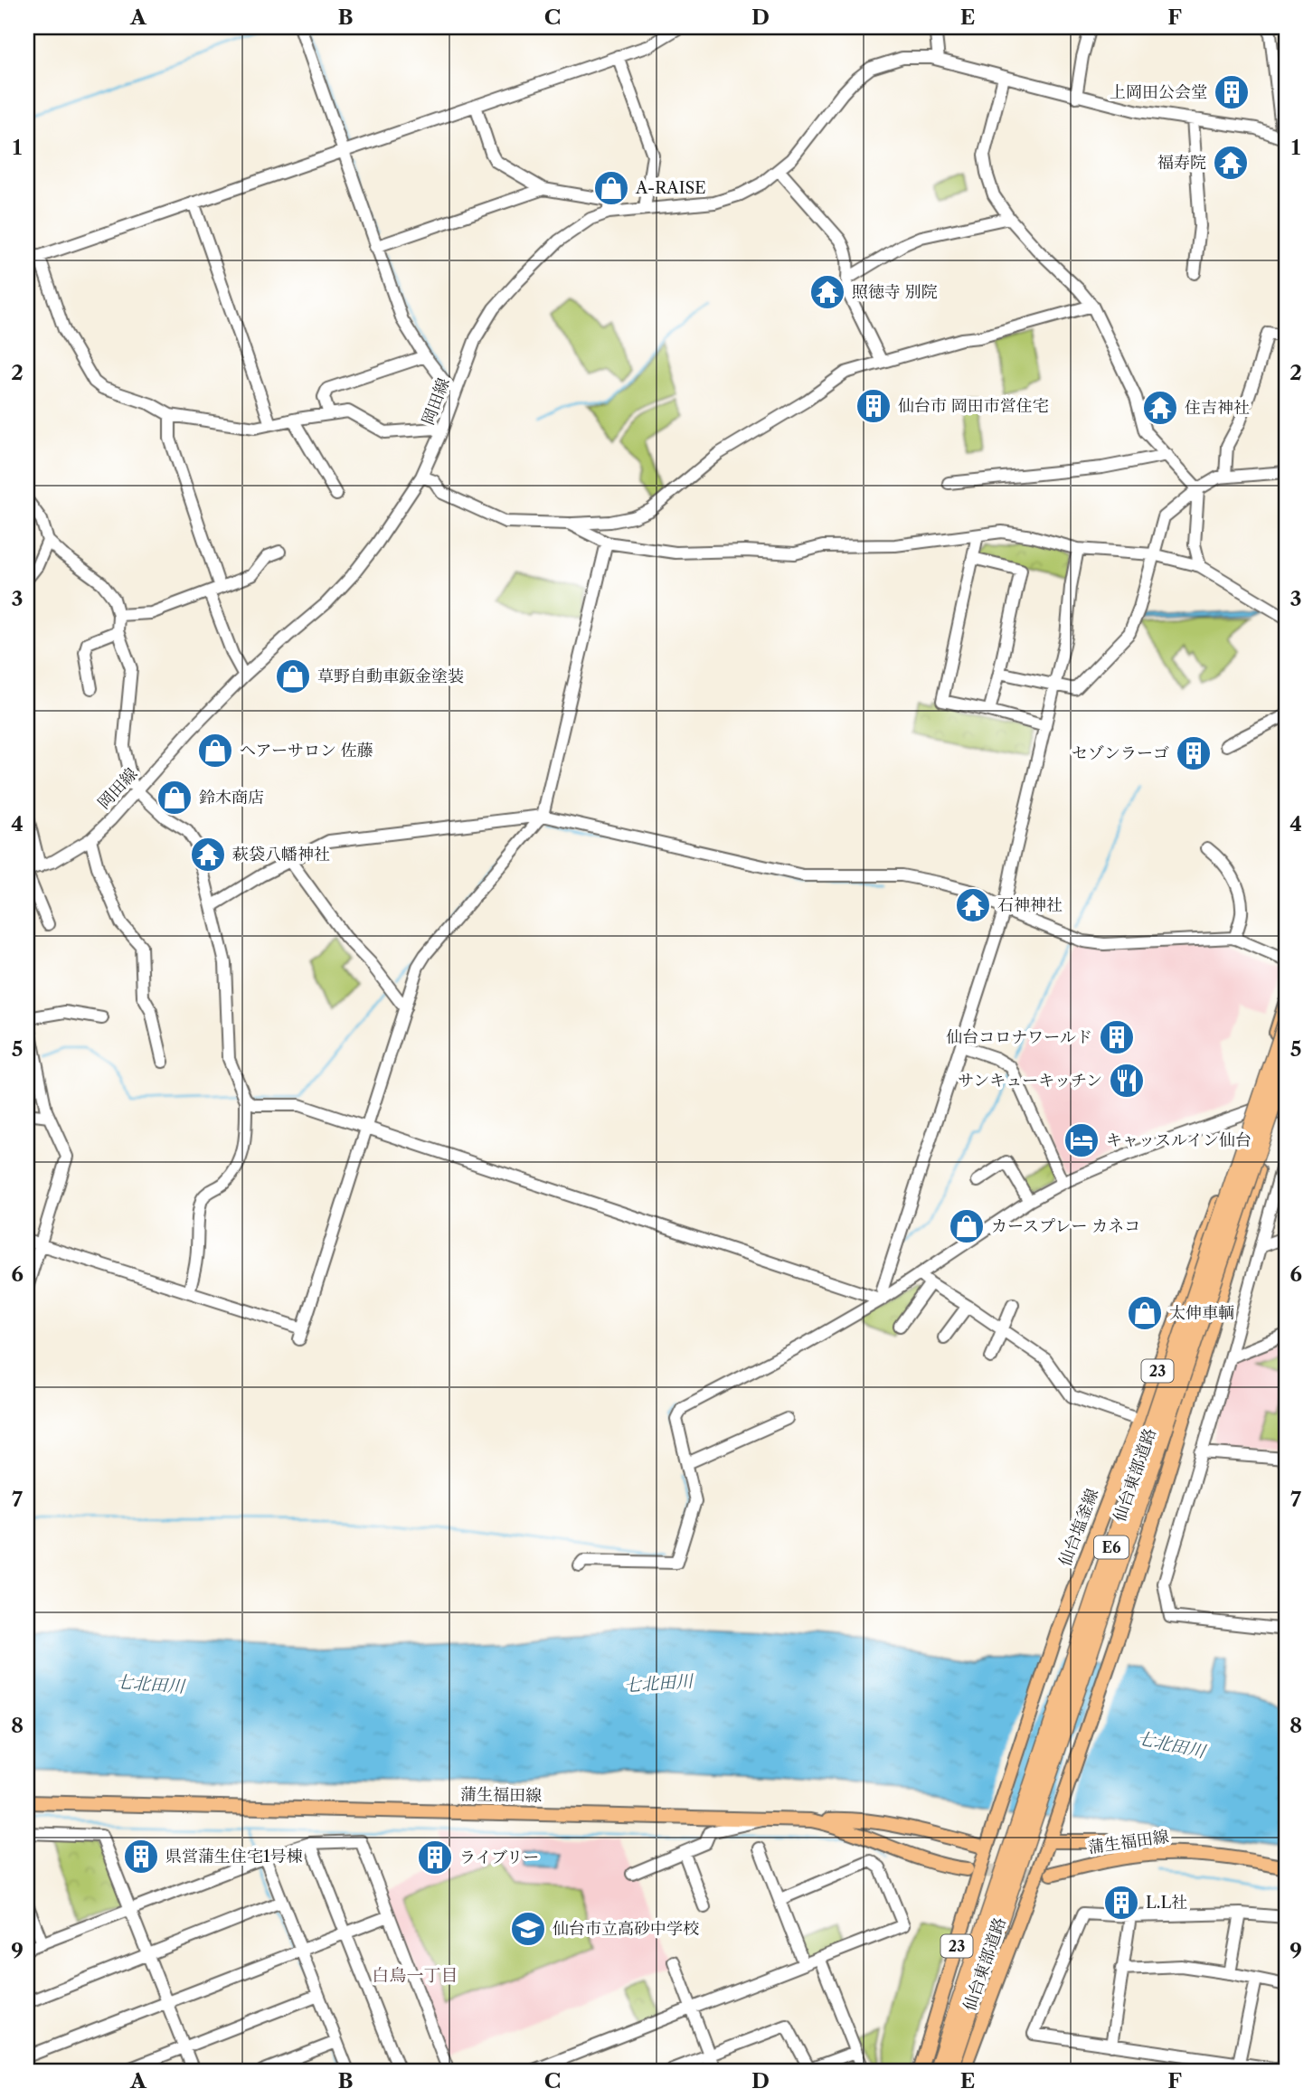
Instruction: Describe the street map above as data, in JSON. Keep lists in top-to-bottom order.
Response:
{
  "streets": {
    "highway": ["仙台東部道路", "E6"],
    "main road": ["23", "仙台塩釜線", "蒲生福田線"],
    "street": ["岡田線"]
  },
  "districts": ["白鳥一丁目"],
  "water": ["七北田川"],
  "places": {
    "building": [
      "上岡田公会堂",
      "仙台市 岡田市営住宅",
      "セゾンラーゴ",
      "仙台コロナワールド",
      "県営蒲生住宅1号棟",
      "ライブリー",
      "L.L社"
    ],
    "temple": [
      "福寿院",
      "照徳寺 別院",
      "住吉神社",
      "萩袋八幡神社",
      "石神神社"
    ],
    "shop": [
      "A-RAISE",
      "草野自動車鈑金塗装",
      "ヘアーサロン 佐藤",
      "鈴木商店",
      "カースプレー カネコ",
      "太伸車輌"
    ],
    "restaurant": ["サンキューキッチン"],
    "hotel": ["キャッスルイン仙台"],
    "school or university": ["仙台市立高砂中学校"]
  },
  "grid": {
    "columns": [
      "A",
      "B",
      "C",
      "D",
      "E",
      "F"
    ],
    "rows": [
      "1",
      "2",
      "3",
      "4",
      "5",
      "6",
      "7",
      "8",
      "9"
    ]
  }
}
